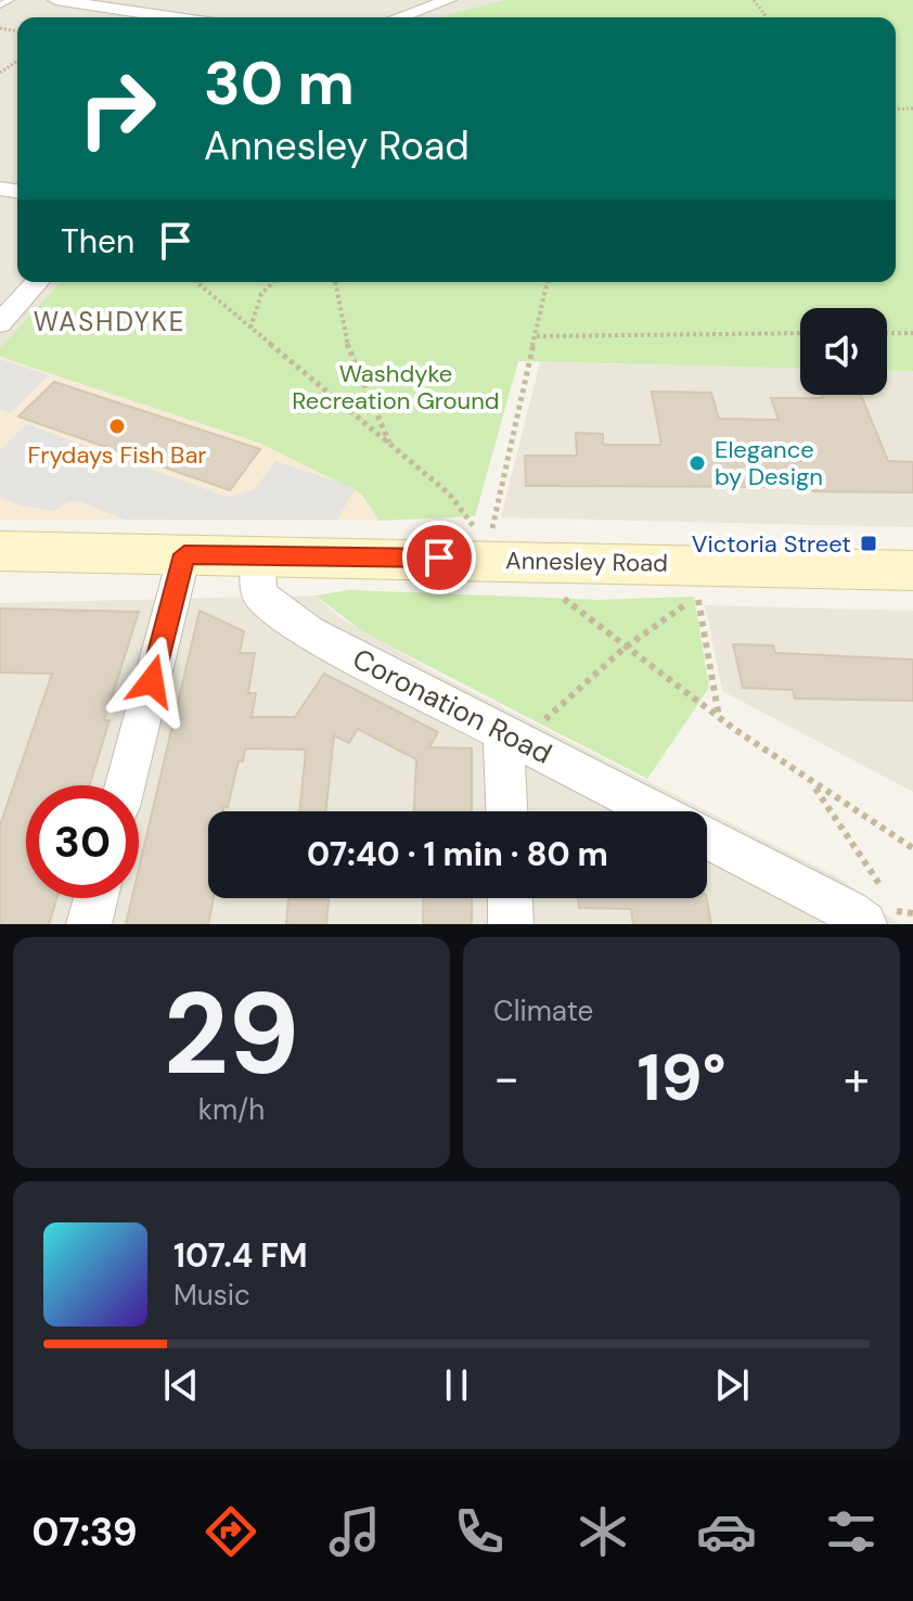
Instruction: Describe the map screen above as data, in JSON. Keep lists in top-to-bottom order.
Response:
{
  "streets": {
    "street": ["Annesley Road", "Coronation Road"]
  },
  "crossings": [
    ["Annesley Road", "Coronation Road"]
  ],
  "districts": ["WASHDYKE"],
  "parks": ["Washdyke Recreation Ground"],
  "places": {
    "other": ["Frydays Fish Bar", "Elegance by Design"],
    "transit": ["Victoria Street"]
  },
  "page": {
    "turn": ["30 m", "Annesley Road"],
    "then": "Then",
    "limit": "30",
    "trip": "07:40 · 1 min · 80 m",
    "tile": [
      ["29", "km/h"],
      "Climate"
    ],
    "heat": ["−", "19°", "+"],
    "song": ["107.4 FM", "Music"],
    "tabs": "07:39"
  }
}
